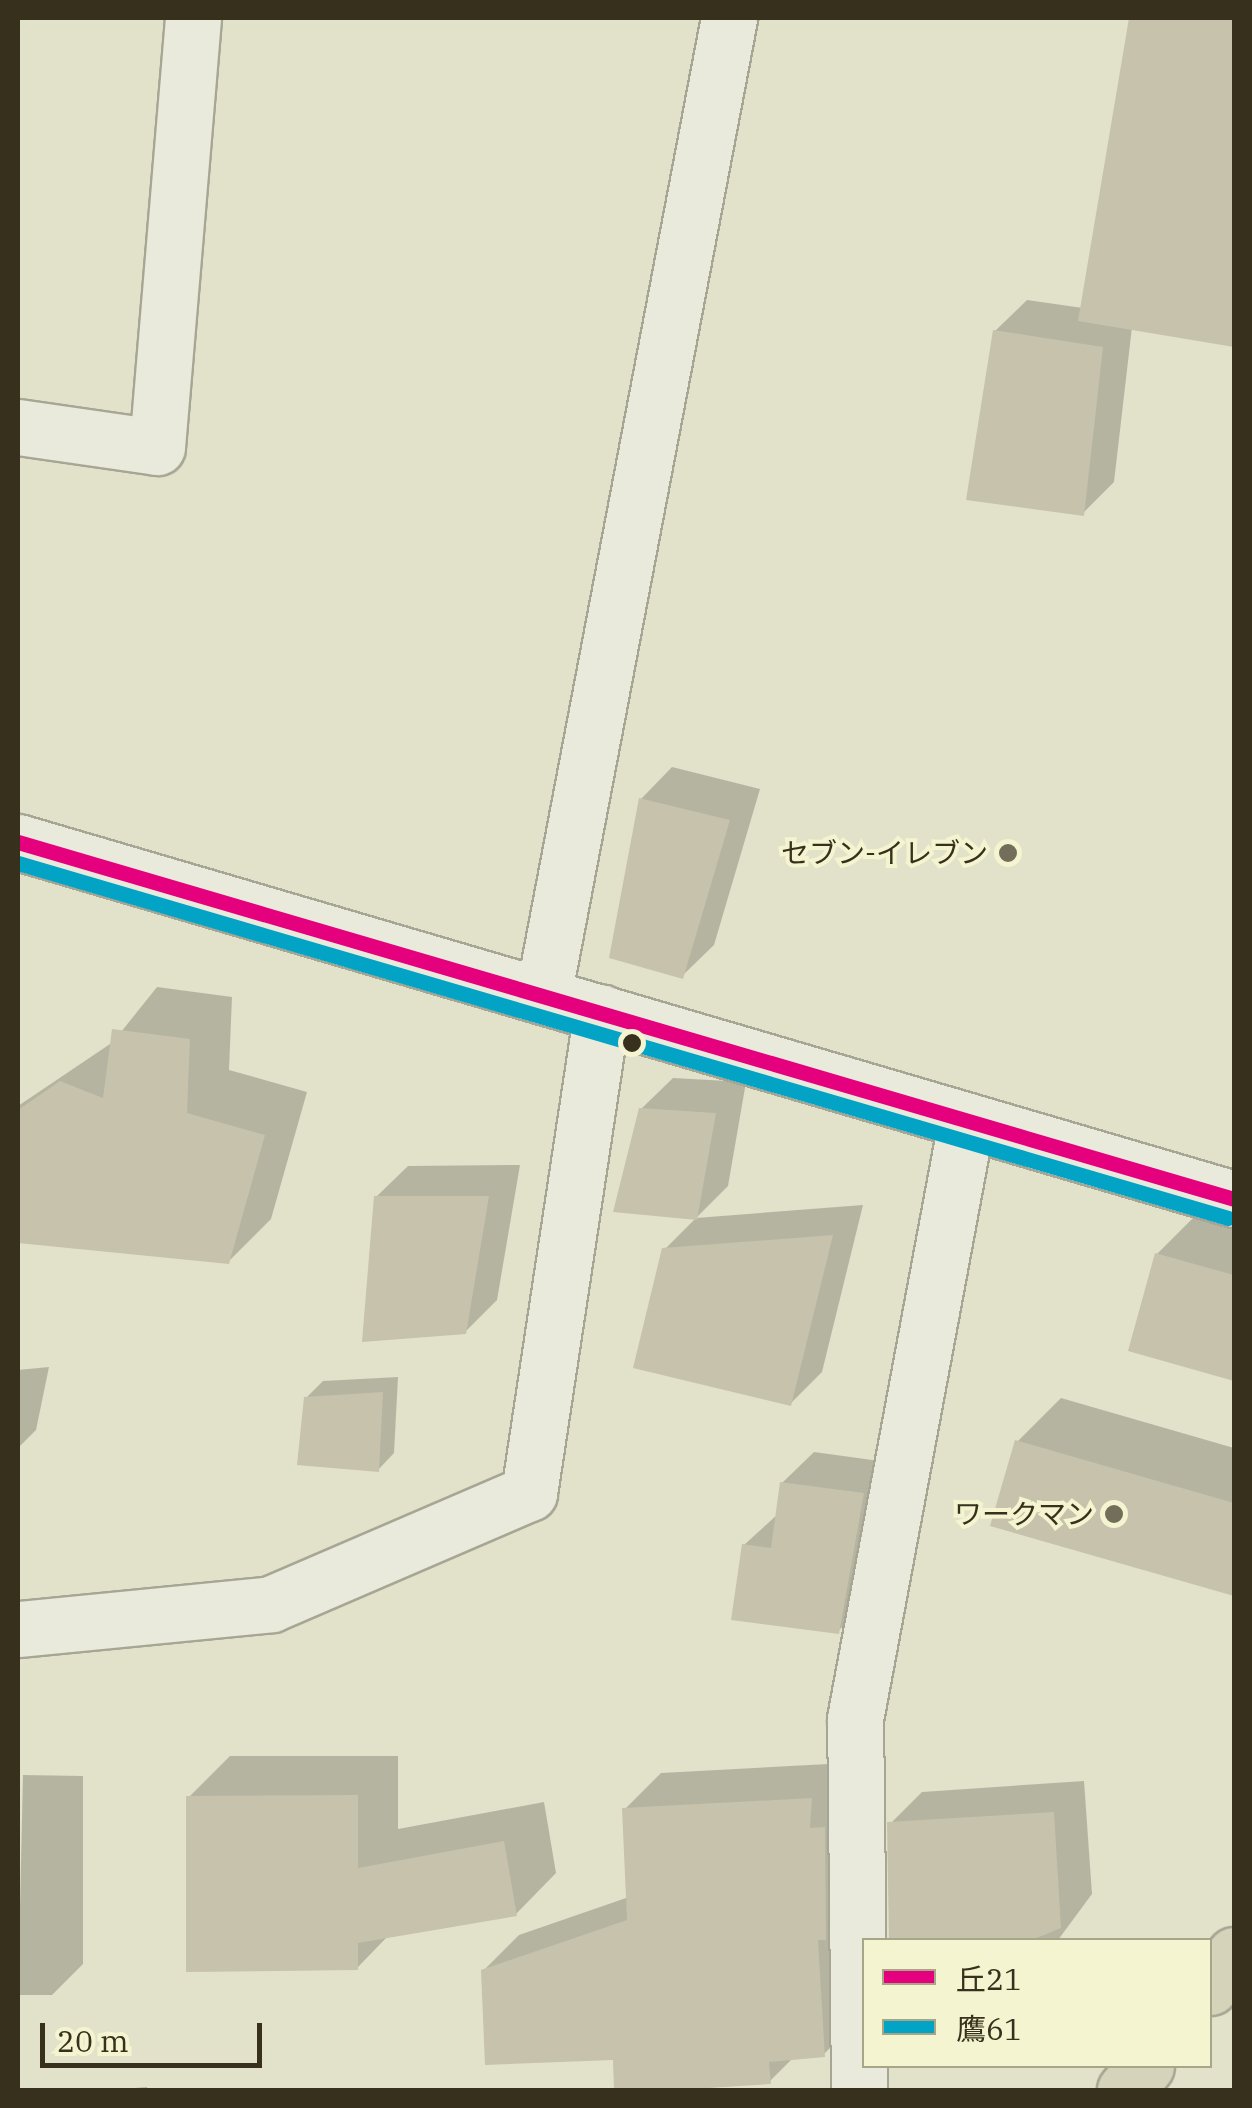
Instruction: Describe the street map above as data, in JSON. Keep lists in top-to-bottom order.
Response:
{
  "places": ["セブン-イレブン", "ワークマン"],
  "lines": ["transit line 丘21", "transit line 鷹61"],
  "legend": ["丘21", "鷹61"],
  "scale_bar": "20 m"
}
